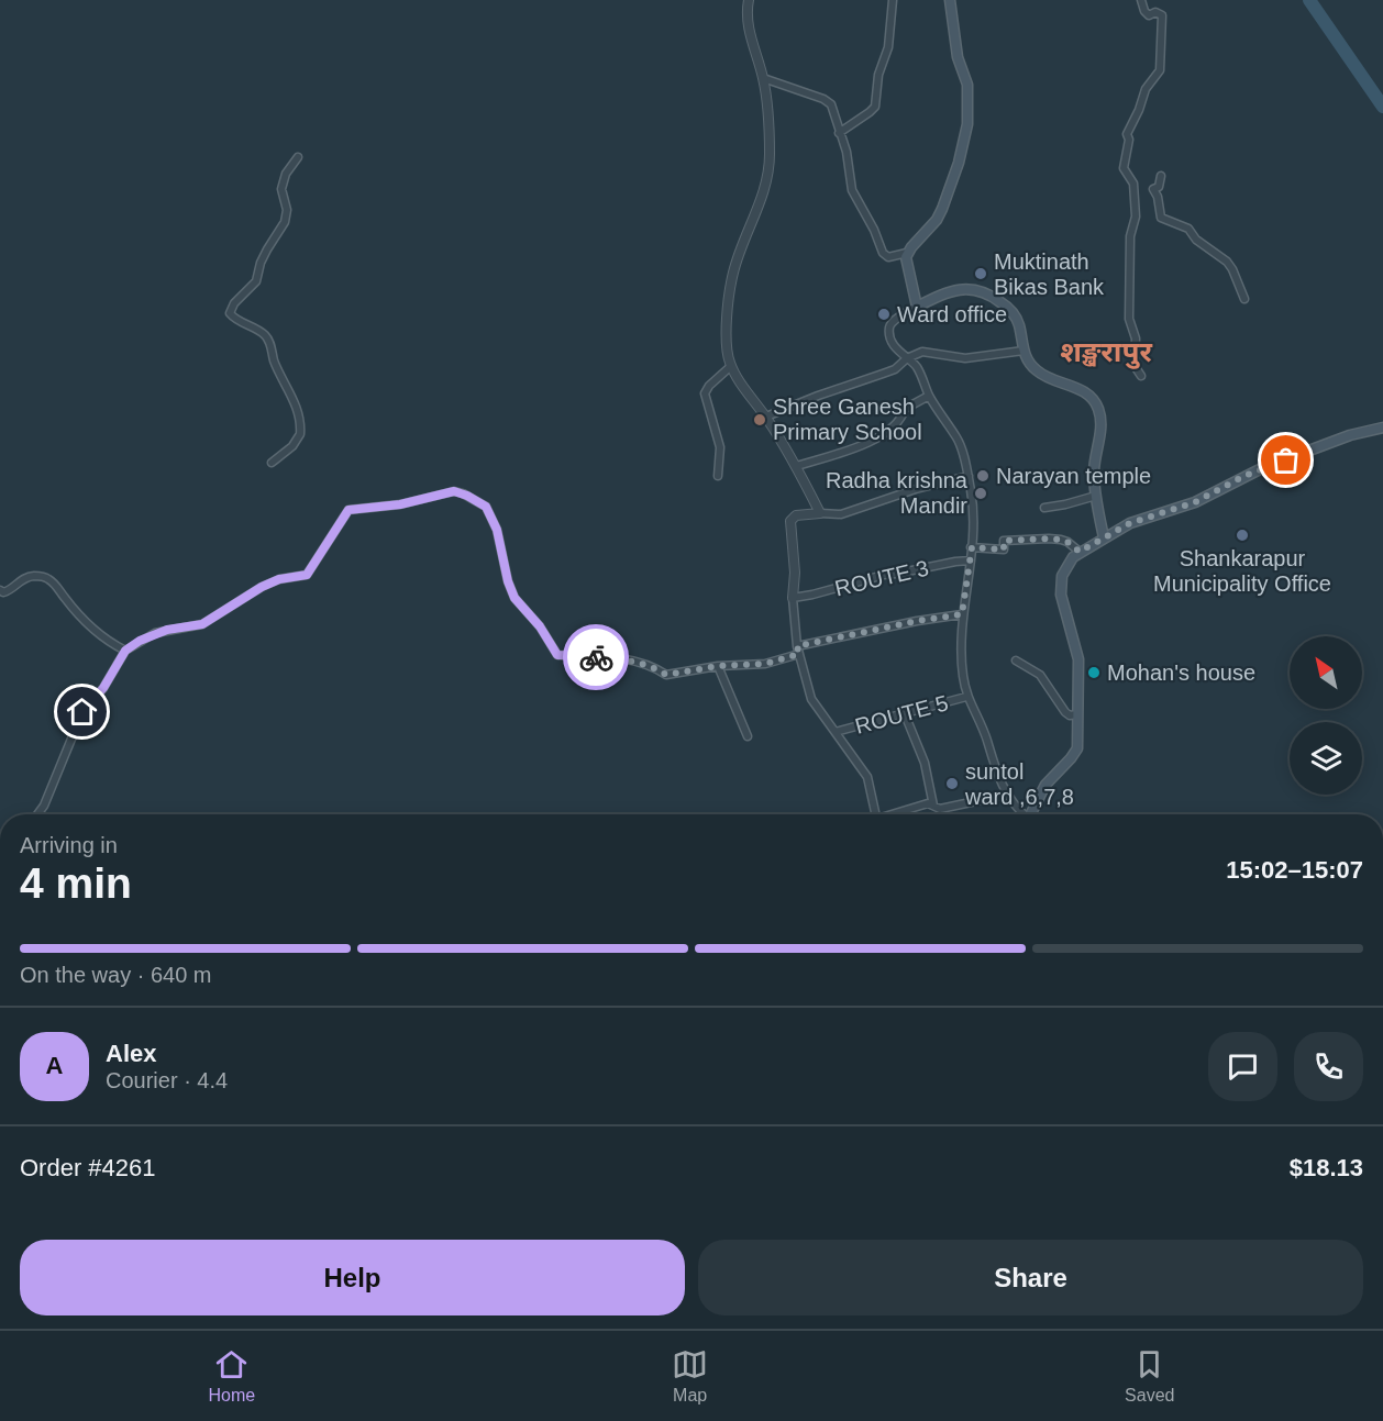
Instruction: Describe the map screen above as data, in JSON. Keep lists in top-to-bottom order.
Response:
{
  "streets": {
    "street": ["ROUTE 3", "ROUTE 5"]
  },
  "districts": ["शङ्खरापुर"],
  "places": [
    "Muktinath Bikas Bank",
    "Ward office",
    "Shree Ganesh Primary School",
    "Narayan temple",
    "Radha krishna Mandir",
    "Shankarapur Municipality Office",
    "Mohan's house",
    "suntol ward ,6,7,8"
  ],
  "north": "top left",
  "page": {
    "heading": ["4 min", "Arriving in", "15:02–15:07"],
    "panel": [
      "Alex",
      "Courier · 4.4",
      "Order #4261",
      "$18.13"
    ],
    "bar": "On the way · 640 m",
    "round": "A",
    "buttons": ["Help", "Share"],
    "tabs": ["Home", "Map", "Saved"]
  }
}
